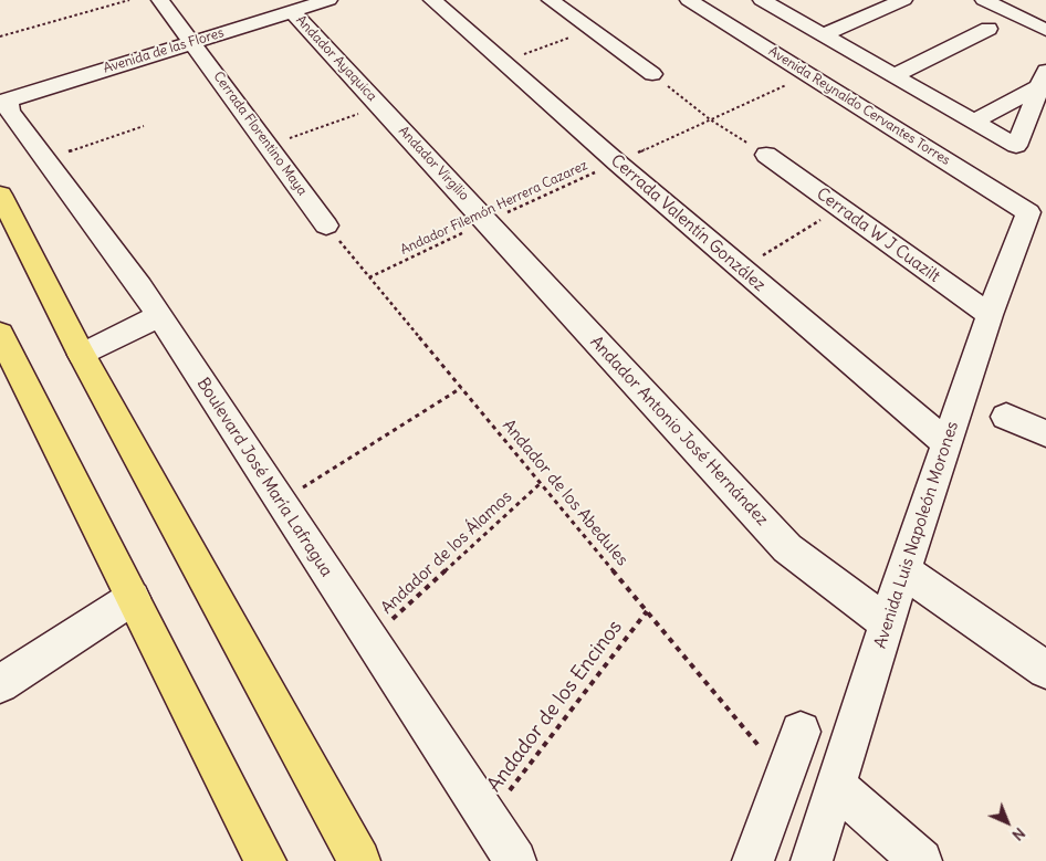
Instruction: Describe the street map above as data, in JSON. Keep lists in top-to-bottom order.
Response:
{
  "streets": {
    "street": [
      "Avenida de las Flores",
      "Andador Ayaquica",
      "Avenida Reynaldo Cervantes Torres",
      "Cerrada Florentino Maya",
      "Andador Virgilio",
      "Cerrada Valentín González",
      "Cerrada W J Cuazilt",
      "Andador Antonio José Hernández",
      "Boulevard José María Lafragua",
      "Avenida Luis Napoleón Morones"
    ],
    "path": [
      "Andador Filemón Herrera Cazarez",
      "Andador de los Abedules",
      "Andador de los Álamos",
      "Andador de los Encinos"
    ]
  },
  "crossings": [
    ["Avenida de las Flores", "Andador Ayaquica"],
    ["Avenida de las Flores", "Cerrada Florentino Maya"],
    ["Avenida de las Flores", "Boulevard José María Lafragua"],
    ["Andador Ayaquica", "Andador Virgilio"],
    ["Avenida Reynaldo Cervantes Torres", "Andador Filemón Herrera Cazarez"],
    ["Avenida Reynaldo Cervantes Torres", "Avenida Luis Napoleón Morones"],
    ["Cerrada Florentino Maya", "Andador de los Abedules"],
    ["Andador Virgilio", "Andador Filemón Herrera Cazarez"],
    ["Andador Virgilio", "Andador Antonio José Hernández"],
    ["Andador Filemón Herrera Cazarez", "Cerrada Valentín González"],
    ["Andador Filemón Herrera Cazarez", "Andador Antonio José Hernández"],
    ["Andador Filemón Herrera Cazarez", "Andador de los Abedules"],
    ["Cerrada Valentín González", "Avenida Luis Napoleón Morones"],
    ["Cerrada W J Cuazilt", "Avenida Luis Napoleón Morones"],
    ["Andador Antonio José Hernández", "Avenida Luis Napoleón Morones"],
    ["Boulevard José María Lafragua", "Andador de los Álamos"],
    ["Boulevard José María Lafragua", "Andador de los Encinos"],
    ["Andador de los Abedules", "Andador de los Álamos"],
    ["Andador de los Abedules", "Andador de los Encinos"]
  ],
  "north": "bottom right"
}
